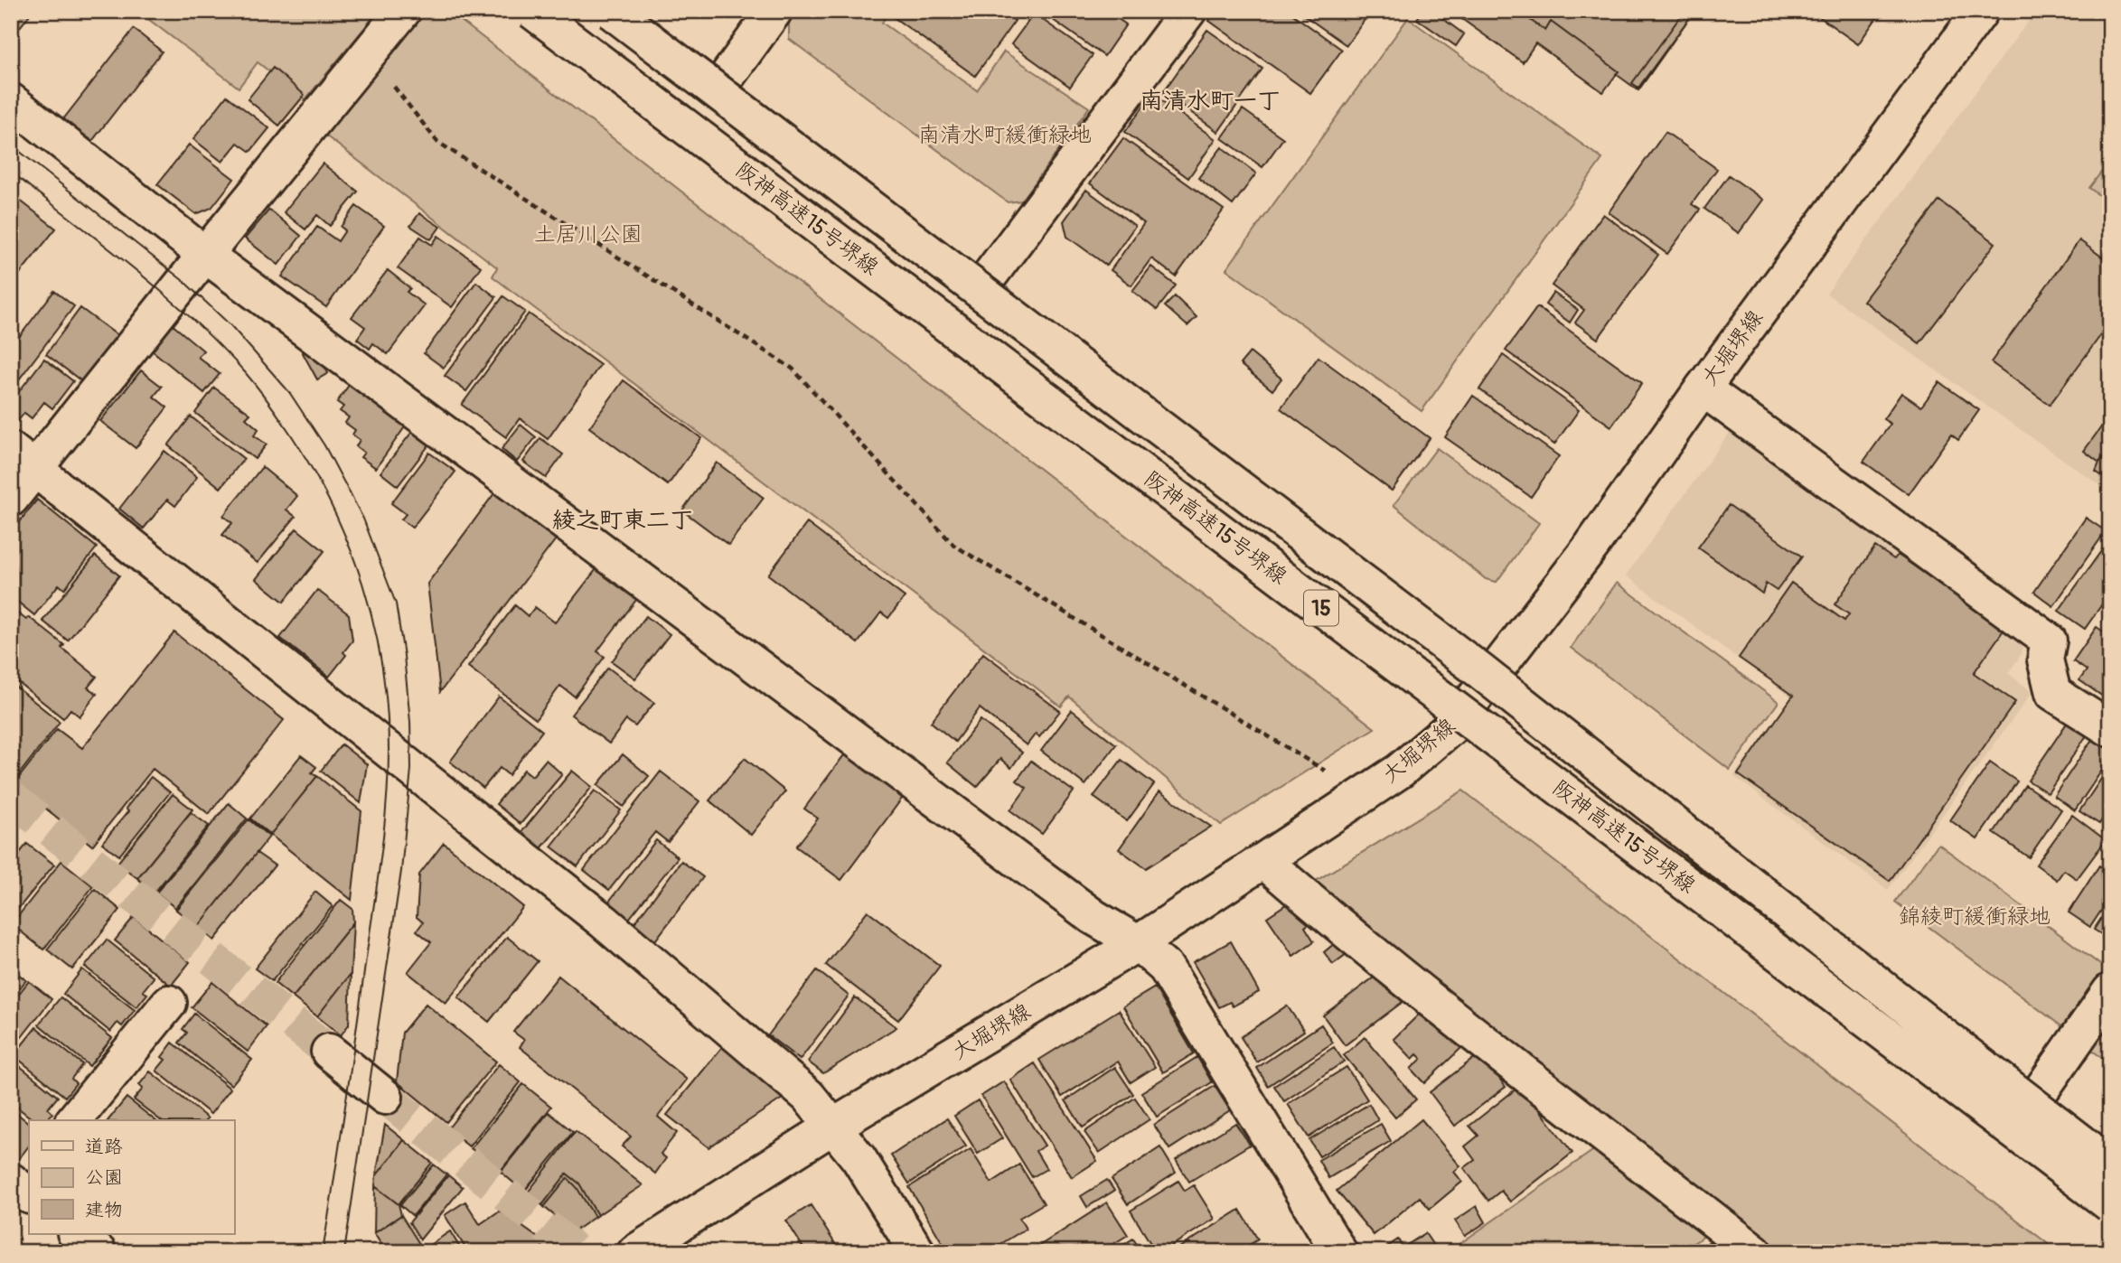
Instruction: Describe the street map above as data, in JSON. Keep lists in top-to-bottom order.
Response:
{
  "streets": {
    "main road": ["阪神高速15号堺線", "大堀堺線", "15"]
  },
  "districts": ["南清水町一丁", "綾之町東二丁"],
  "parks": ["南清水町緩衝緑地", "土居川公園", "錦綾町緩衝緑地"],
  "legend": ["道路", "公園", "建物"]
}
